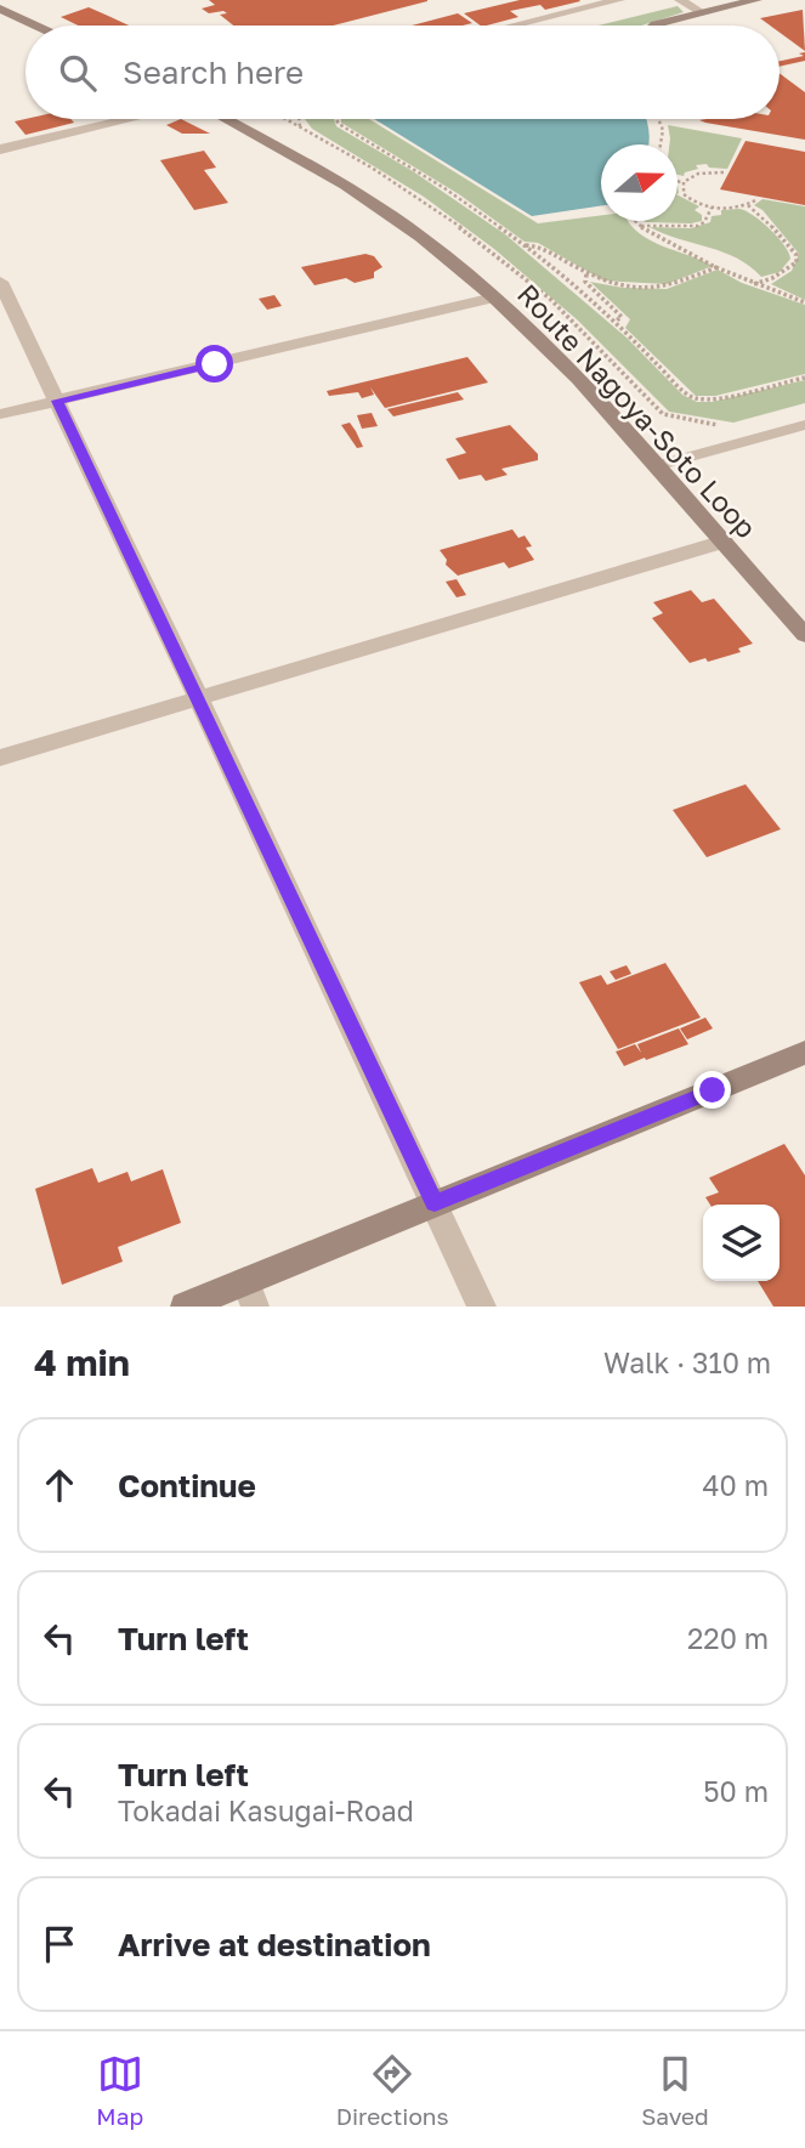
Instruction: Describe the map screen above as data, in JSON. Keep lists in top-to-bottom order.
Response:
{
  "streets": {
    "main road": ["Route Nagoya-Soto Loop"]
  },
  "north": "right",
  "page": {
    "search": "Search here",
    "heading": ["4 min", "Walk · 310 m"],
    "list": [
      ["Continue", "40 m"],
      ["Turn left", "220 m"],
      ["Turn left", "Tokadai Kasugai-Road", "50 m"],
      "Arrive at destination"
    ],
    "nav": ["Map", "Directions", "Saved"]
  }
}
